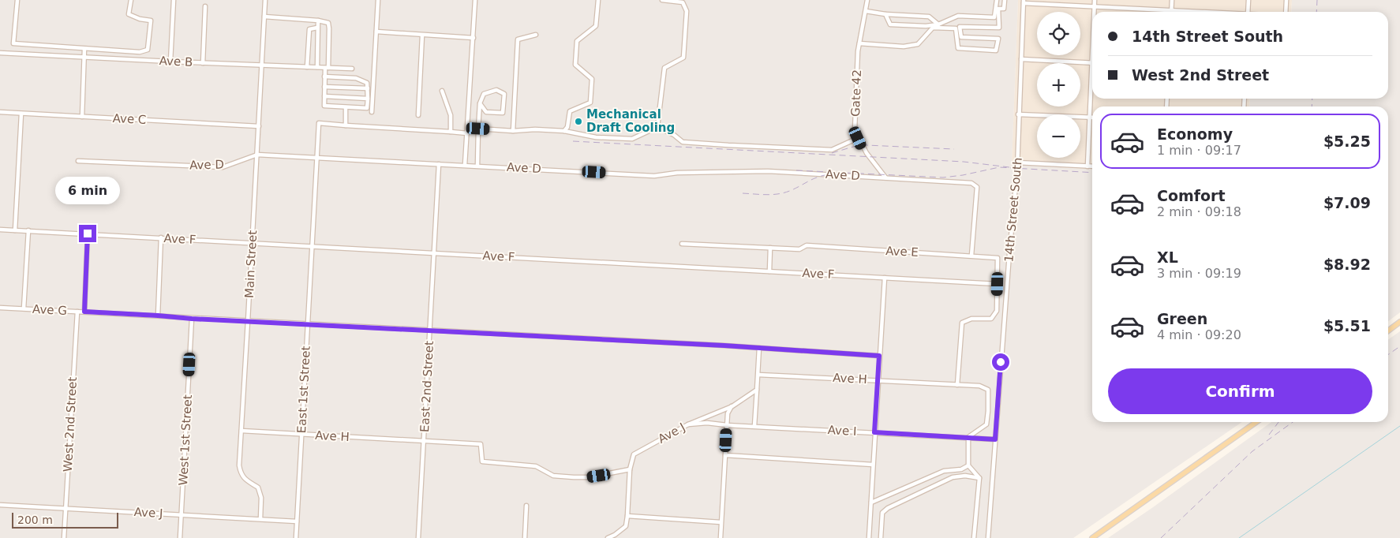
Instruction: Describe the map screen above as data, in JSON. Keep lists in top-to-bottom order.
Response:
{
  "streets": {
    "street": [
      "Ave B",
      "Gate 42",
      "Ave C",
      "Ave D",
      "14th Street South",
      "Ave F",
      "Ave E",
      "Main Street",
      "Ave G",
      "Ave H",
      "East 2nd Street",
      "East 1st Street",
      "West 2nd Street",
      "Ave I",
      "Ave J",
      "West 1st Street"
    ]
  },
  "crossings": [
    ["Ave B", "Main Street"],
    ["Gate 42", "Ave D"],
    ["Ave C", "Main Street"],
    ["Ave D", "Ave E"],
    ["Ave D", "Main Street"],
    ["Ave D", "East 2nd Street"],
    ["Ave D", "East 1st Street"],
    ["14th Street South", "Ave I"],
    ["Ave F", "Ave E"],
    ["Ave F", "Main Street"],
    ["Ave F", "East 2nd Street"],
    ["Ave F", "East 1st Street"],
    ["Main Street", "Ave G"],
    ["Main Street", "Ave H"],
    ["Main Street", "Ave J"],
    ["Ave G", "East 2nd Street"],
    ["Ave G", "East 1st Street"],
    ["Ave G", "West 2nd Street"],
    ["Ave G", "West 1st Street"],
    ["Ave H", "East 2nd Street"],
    ["Ave H", "East 1st Street"],
    ["Ave H", "Ave I"],
    ["Ave H", "Ave J"],
    ["East 1st Street", "Ave J"],
    ["West 2nd Street", "Ave J"],
    ["Ave I", "Ave J"],
    ["Ave J", "West 1st Street"]
  ],
  "places": ["Mechanical Draft Cooling"],
  "scale_bar": "200 m",
  "page": {
    "map_buttons": ["+", "−"],
    "banner": ["14th Street South", "West 2nd Street"],
    "list": [
      {
        "name": "Economy",
        "note": "1 min · 09:17",
        "value": "$5.25"
      },
      {
        "name": "Comfort",
        "note": "2 min · 09:18",
        "value": "$7.09"
      },
      {
        "name": "XL",
        "note": "3 min · 09:19",
        "value": "$8.92"
      },
      {
        "name": "Green",
        "note": "4 min · 09:20",
        "value": "$5.51"
      }
    ],
    "bubble": "6 min",
    "buttons": "Confirm",
    "scale": "200 m"
  }
}
